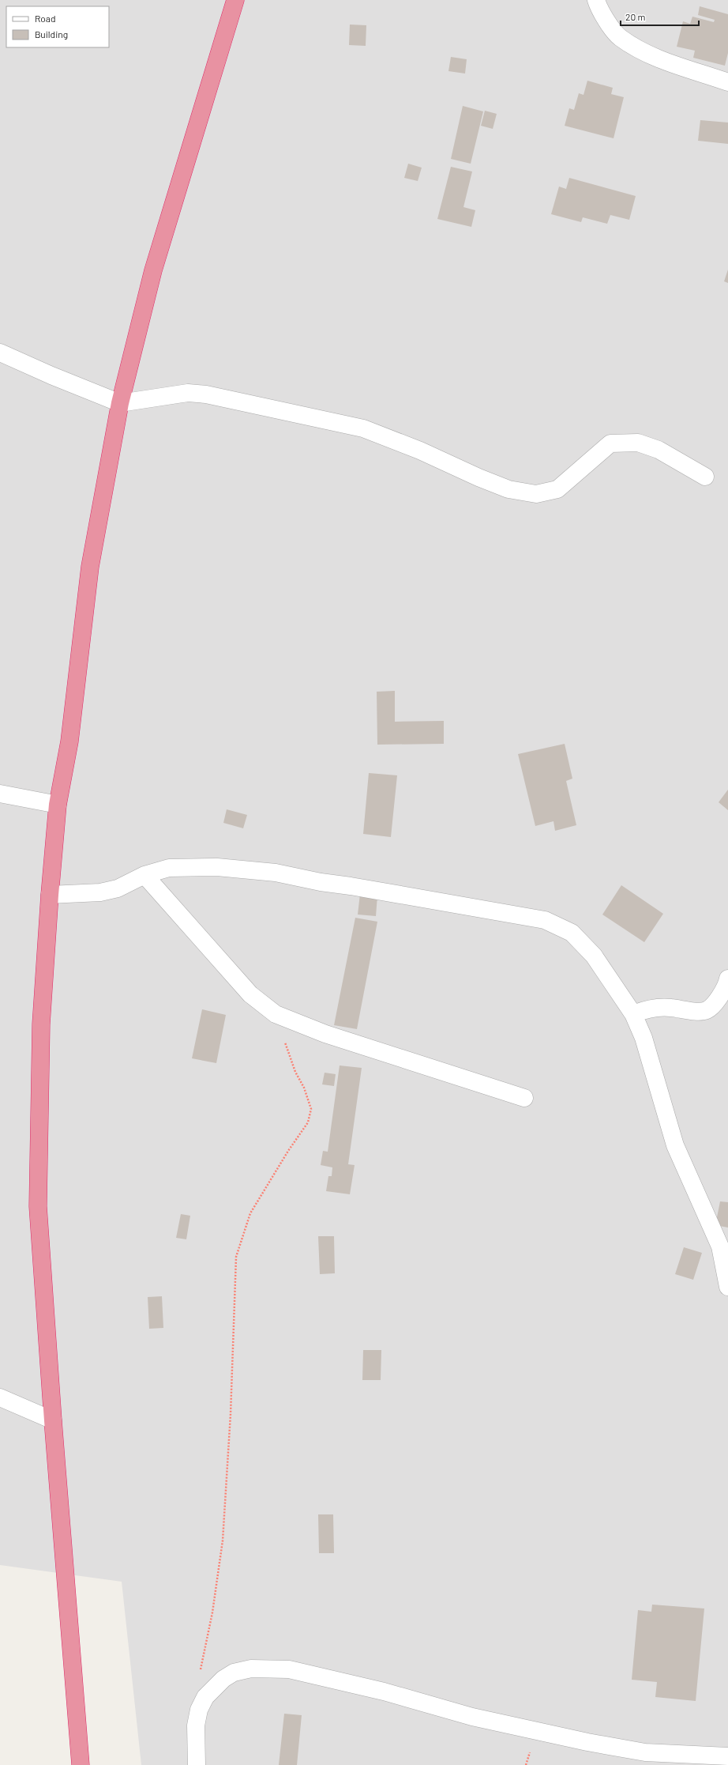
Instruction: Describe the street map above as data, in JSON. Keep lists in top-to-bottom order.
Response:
{
  "legend": ["Road", "Building"],
  "scale_bar": "20 m"
}
